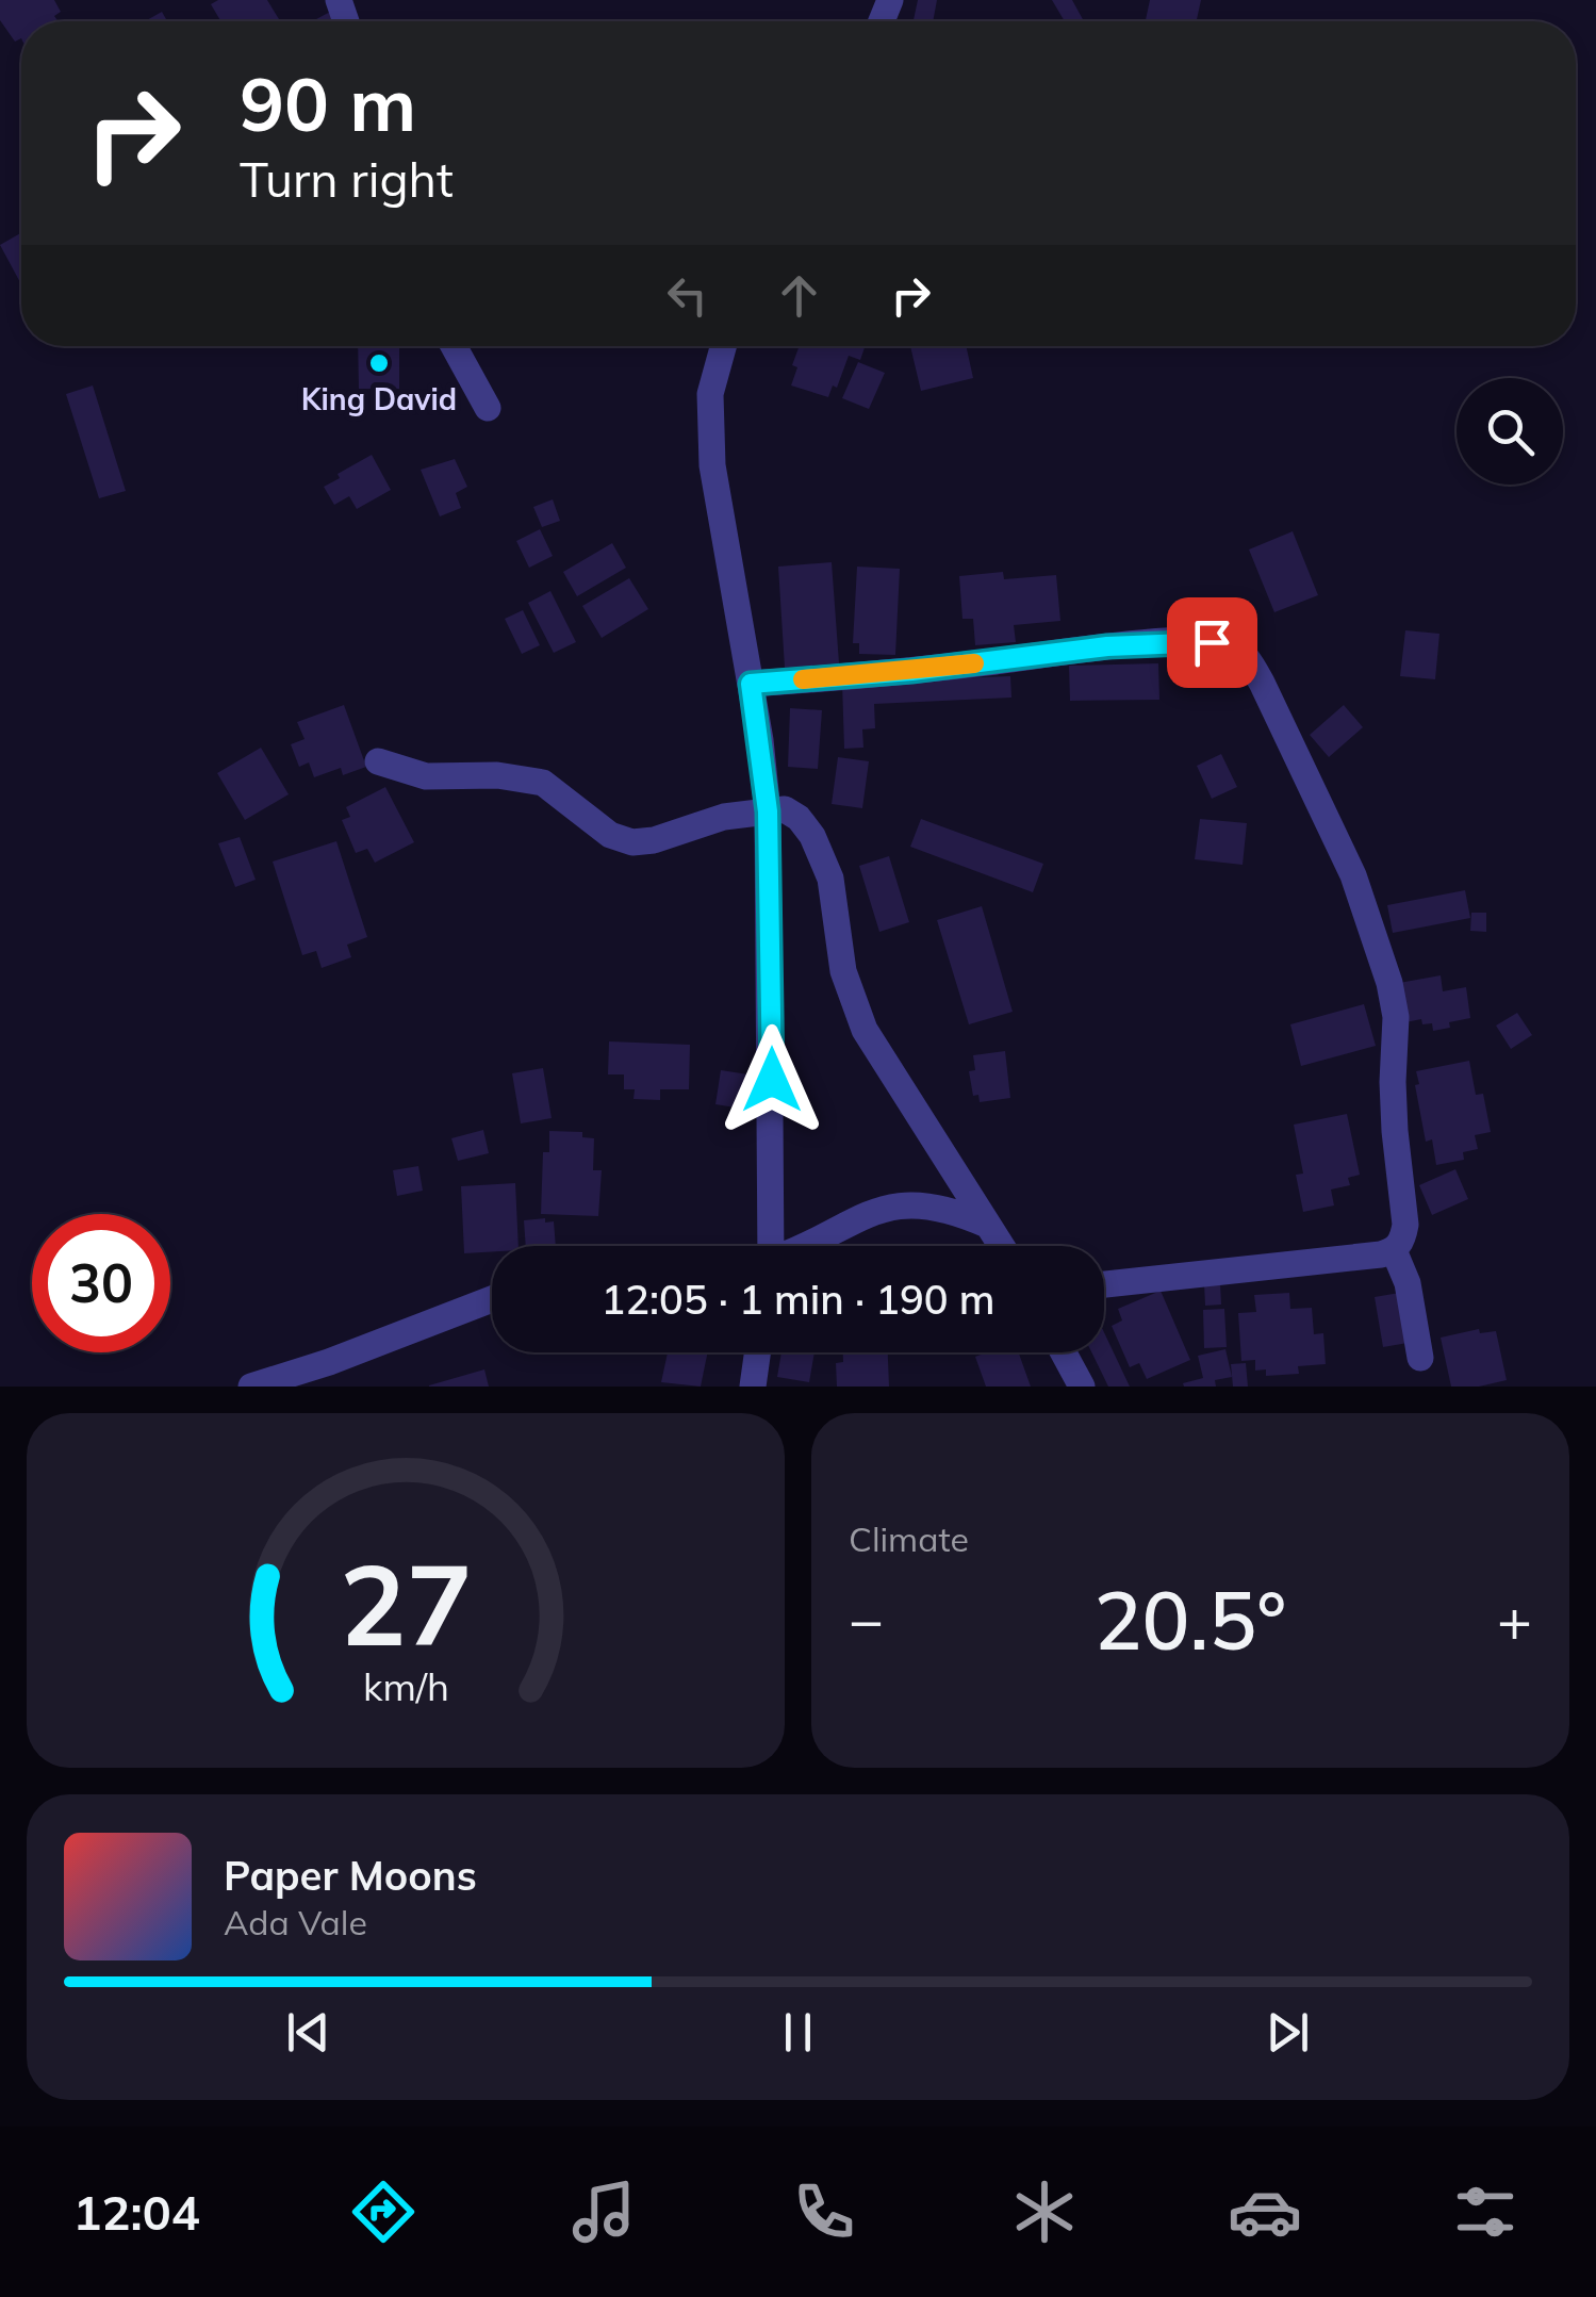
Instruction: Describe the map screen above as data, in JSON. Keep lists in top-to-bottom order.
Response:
{
  "places": ["King David"],
  "page": {
    "turn": ["90 m", "Turn right"],
    "limit": "30",
    "trip": "12:05 · 1 min · 190 m",
    "tile": "Climate",
    "heat": ["−", "20.5°", "+"],
    "song": ["Paper Moons", "Ada Vale"],
    "tabs": "12:04",
    "gauge": ["27", "km/h"]
  }
}
